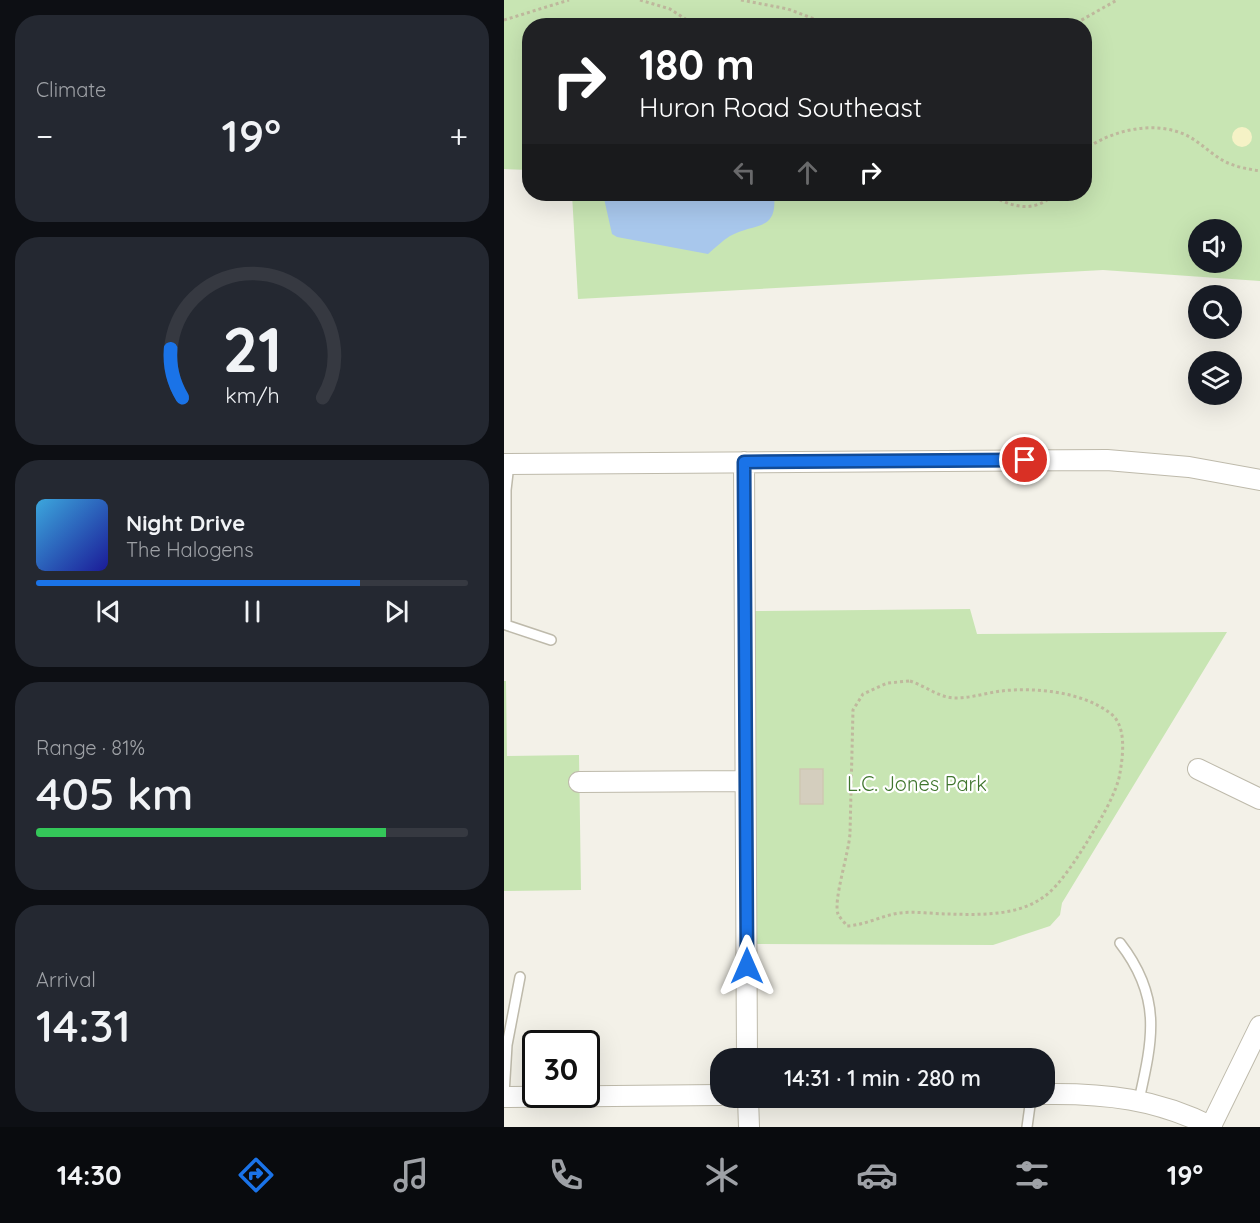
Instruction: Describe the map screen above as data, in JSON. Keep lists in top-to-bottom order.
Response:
{
  "parks": ["L.C. Jones Park"],
  "page": {
    "tile": [
      "Climate",
      ["Range · 81%", "405 km"],
      ["Arrival", "14:31"]
    ],
    "turn": ["180 m", "Huron Road Southeast"],
    "heat": ["−", "19°", "+"],
    "song": ["Night Drive", "The Halogens"],
    "limit": "30",
    "trip": "14:31 · 1 min · 280 m",
    "tabs": ["14:30", "19°"],
    "gauge": ["21", "km/h"]
  }
}
